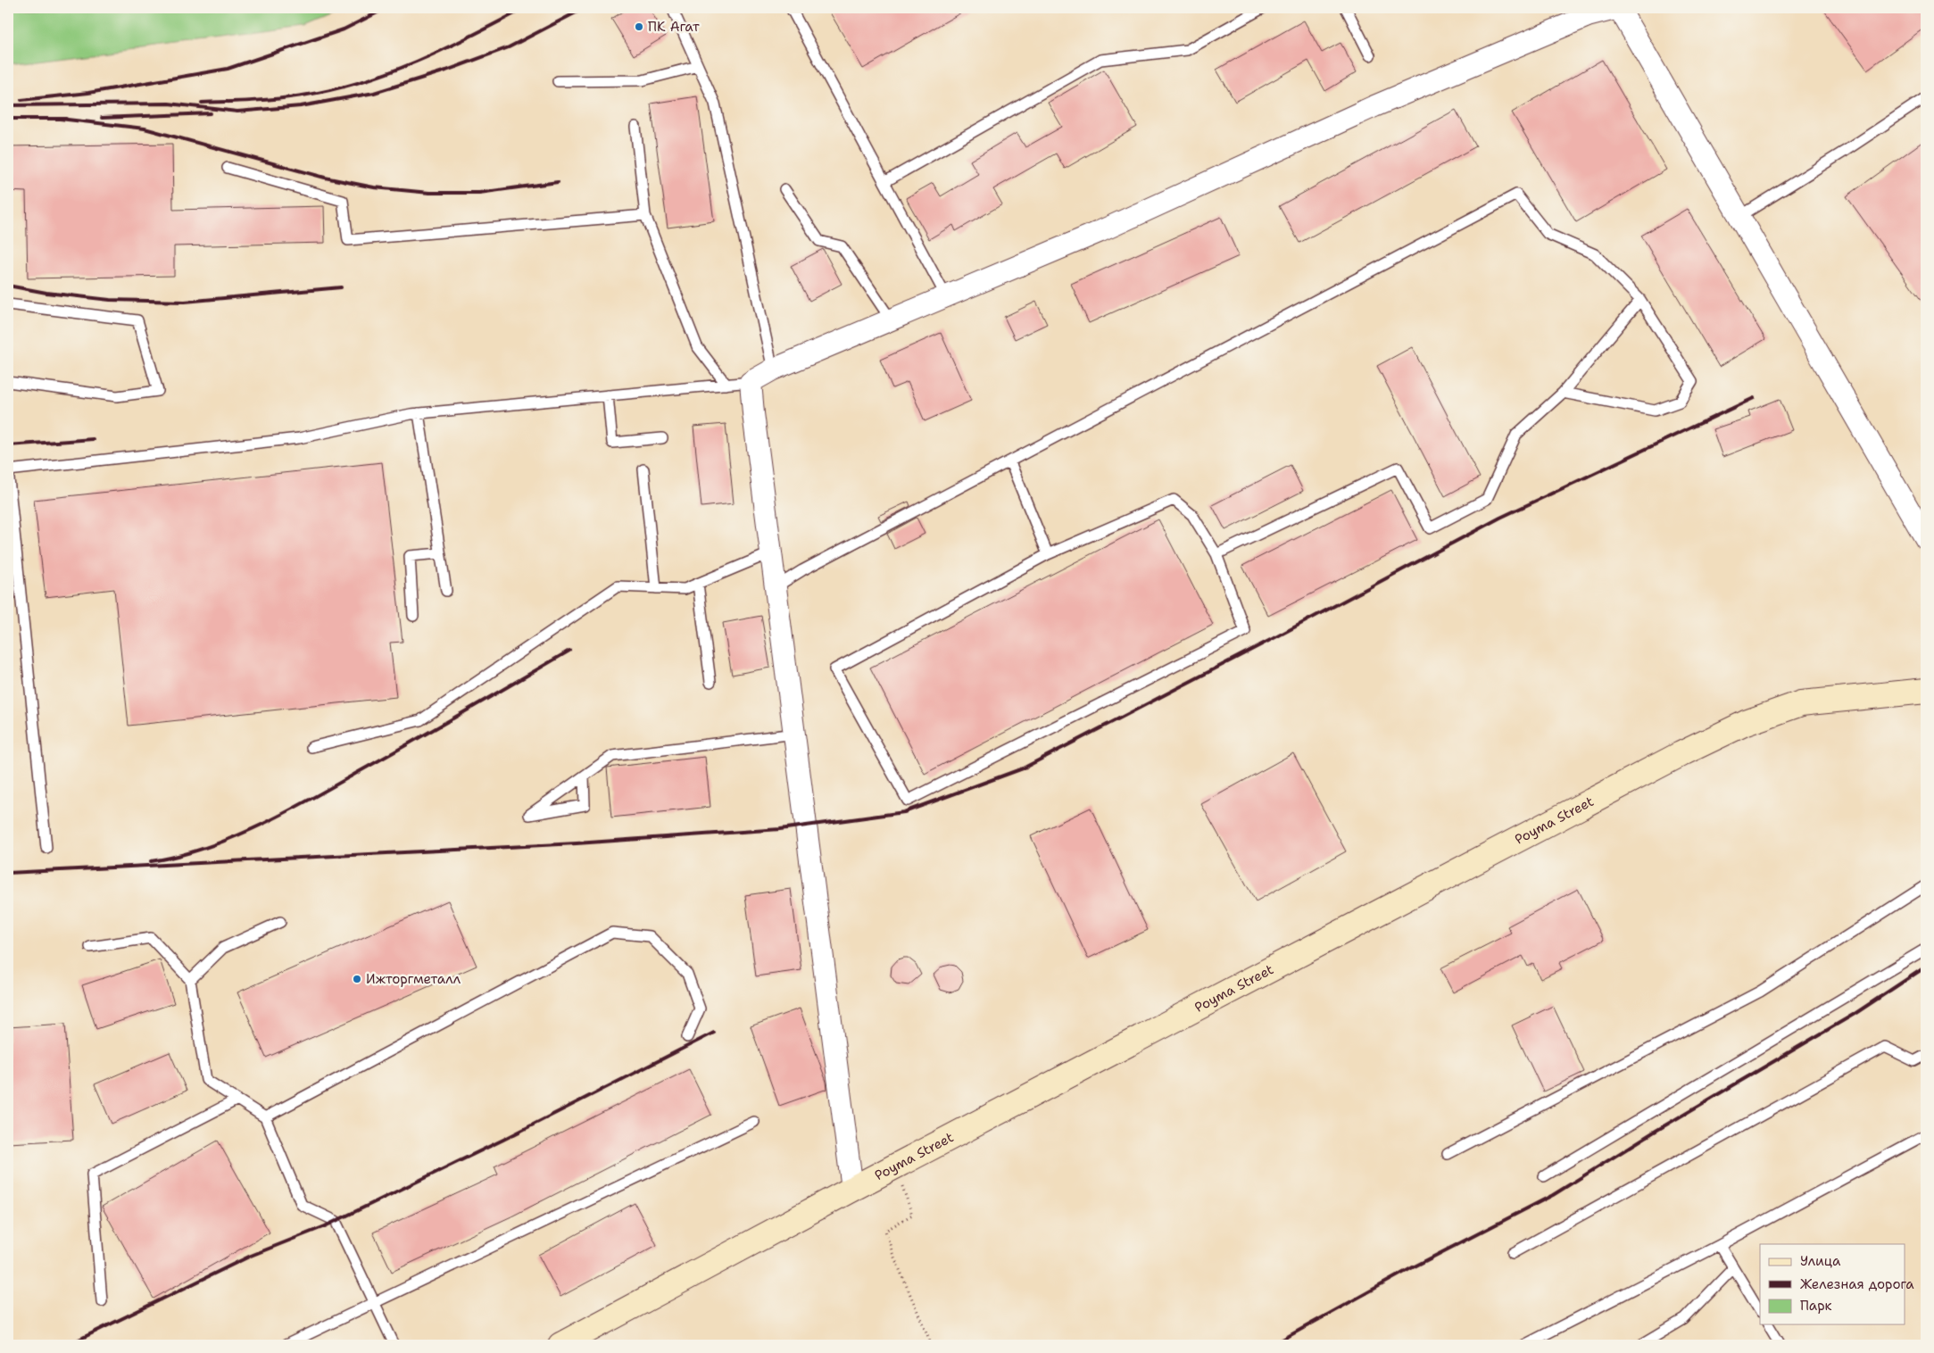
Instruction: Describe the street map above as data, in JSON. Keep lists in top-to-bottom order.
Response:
{
  "streets": {
    "main road": ["Poyma Street"]
  },
  "places": ["ПК Агат", "Ижторгметалл"],
  "legend": ["Улица", "Железная дорога", "Парк"]
}
